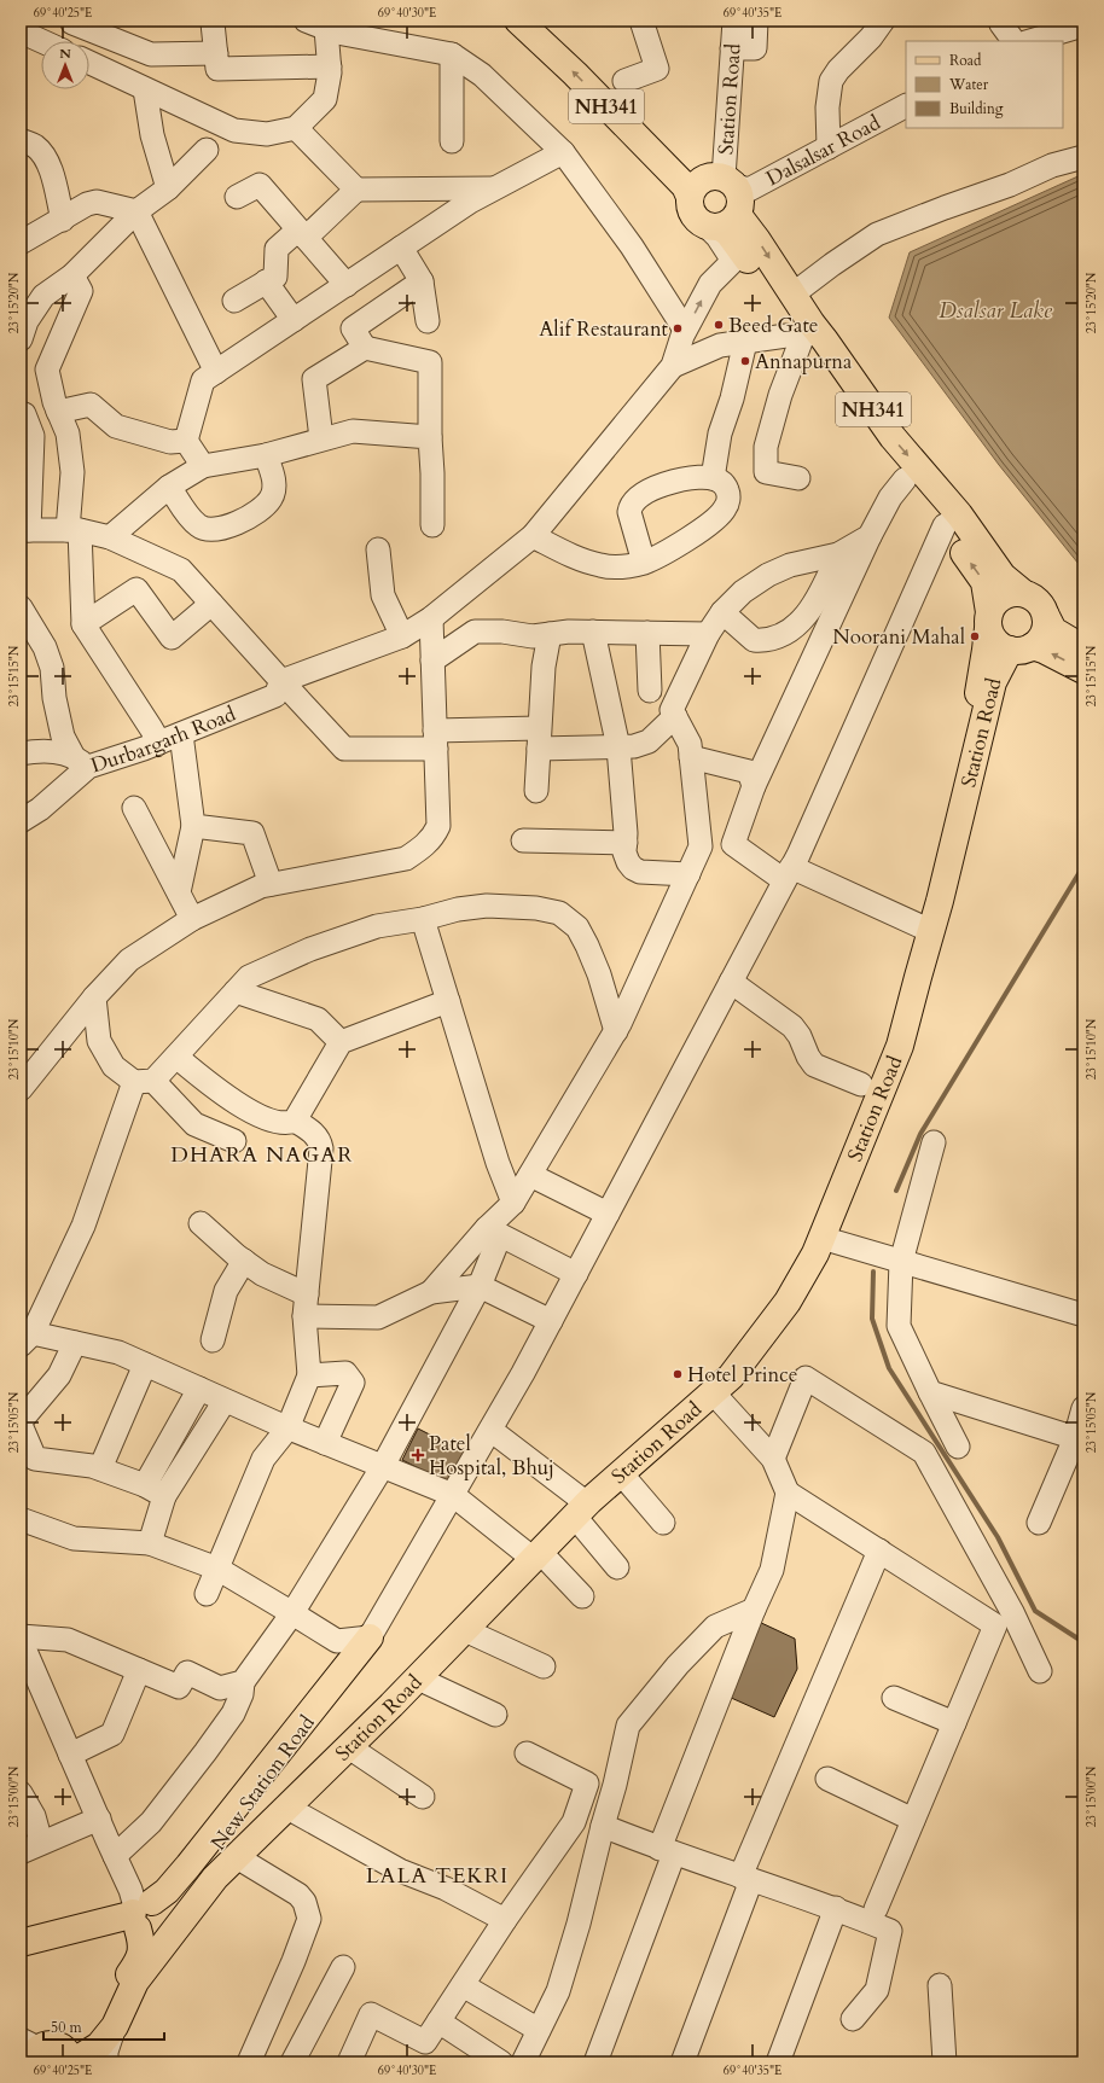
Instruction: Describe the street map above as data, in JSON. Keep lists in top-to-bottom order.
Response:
{
  "streets": {
    "main road": ["Station Road", "NH341", "New Station Road"],
    "street": ["Dalsalsar Road", "Durbargarh Road"]
  },
  "crossings": [
    ["Station Road", "NH341"],
    ["Station Road", "Dalsalsar Road"],
    ["Station Road", "New Station Road"],
    ["NH341", "Dalsalsar Road"]
  ],
  "districts": ["DHARA NAGAR", "LALA TEKRI"],
  "water": ["Dsalsar Lake"],
  "places": {
    "other": [
      "Beed Gate",
      "Alif Restaurant",
      "Annapurna",
      "Noorani Mahal",
      "Hotel Prince"
    ],
    "health": ["Patel Hospital, Bhuj"]
  },
  "legend": ["Road", "Water", "Building"],
  "scale_bar": "50 m",
  "north": "top",
  "coordinates": [
    "69°40'25\"E",
    "69°40'30\"E",
    "69°40'35\"E",
    "23°15'20\"N",
    "23°15'15\"N",
    "23°15'10\"N",
    "23°15'05\"N",
    "23°15'00\"N"
  ]
}
